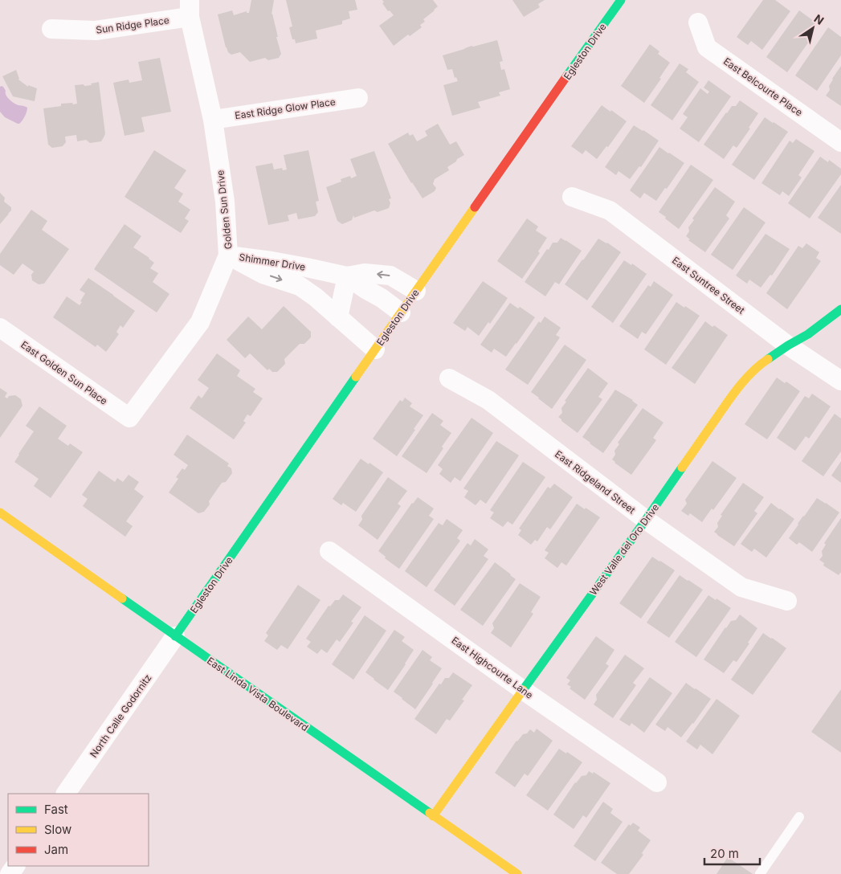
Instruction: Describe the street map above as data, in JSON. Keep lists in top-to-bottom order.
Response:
{
  "streets": {
    "street": [
      "Sun Ridge Place",
      "Egleston Drive",
      "East Belcourte Place",
      "East Ridge Glow Place",
      "Golden Sun Drive",
      "Shimmer Drive",
      "East Suntree Street",
      "East Golden Sun Place",
      "East Ridgeland Street",
      "West Valle del Oro Drive",
      "East Highcourte Lane",
      "East Linda Vista Boulevard",
      "North Calle Godornitz"
    ]
  },
  "crossings": [
    ["Sun Ridge Place", "Golden Sun Drive"],
    ["Egleston Drive", "Shimmer Drive"],
    ["Egleston Drive", "East Linda Vista Boulevard"],
    ["Egleston Drive", "North Calle Godornitz"],
    ["East Ridge Glow Place", "Golden Sun Drive"],
    ["Golden Sun Drive", "Shimmer Drive"],
    ["Golden Sun Drive", "East Golden Sun Place"],
    ["East Suntree Street", "West Valle del Oro Drive"],
    ["East Ridgeland Street", "West Valle del Oro Drive"],
    ["West Valle del Oro Drive", "East Highcourte Lane"],
    ["West Valle del Oro Drive", "East Linda Vista Boulevard"],
    ["East Linda Vista Boulevard", "North Calle Godornitz"]
  ],
  "legend": ["Fast", "Slow", "Jam"],
  "scale_bar": "20 m",
  "north": "top right"
}
